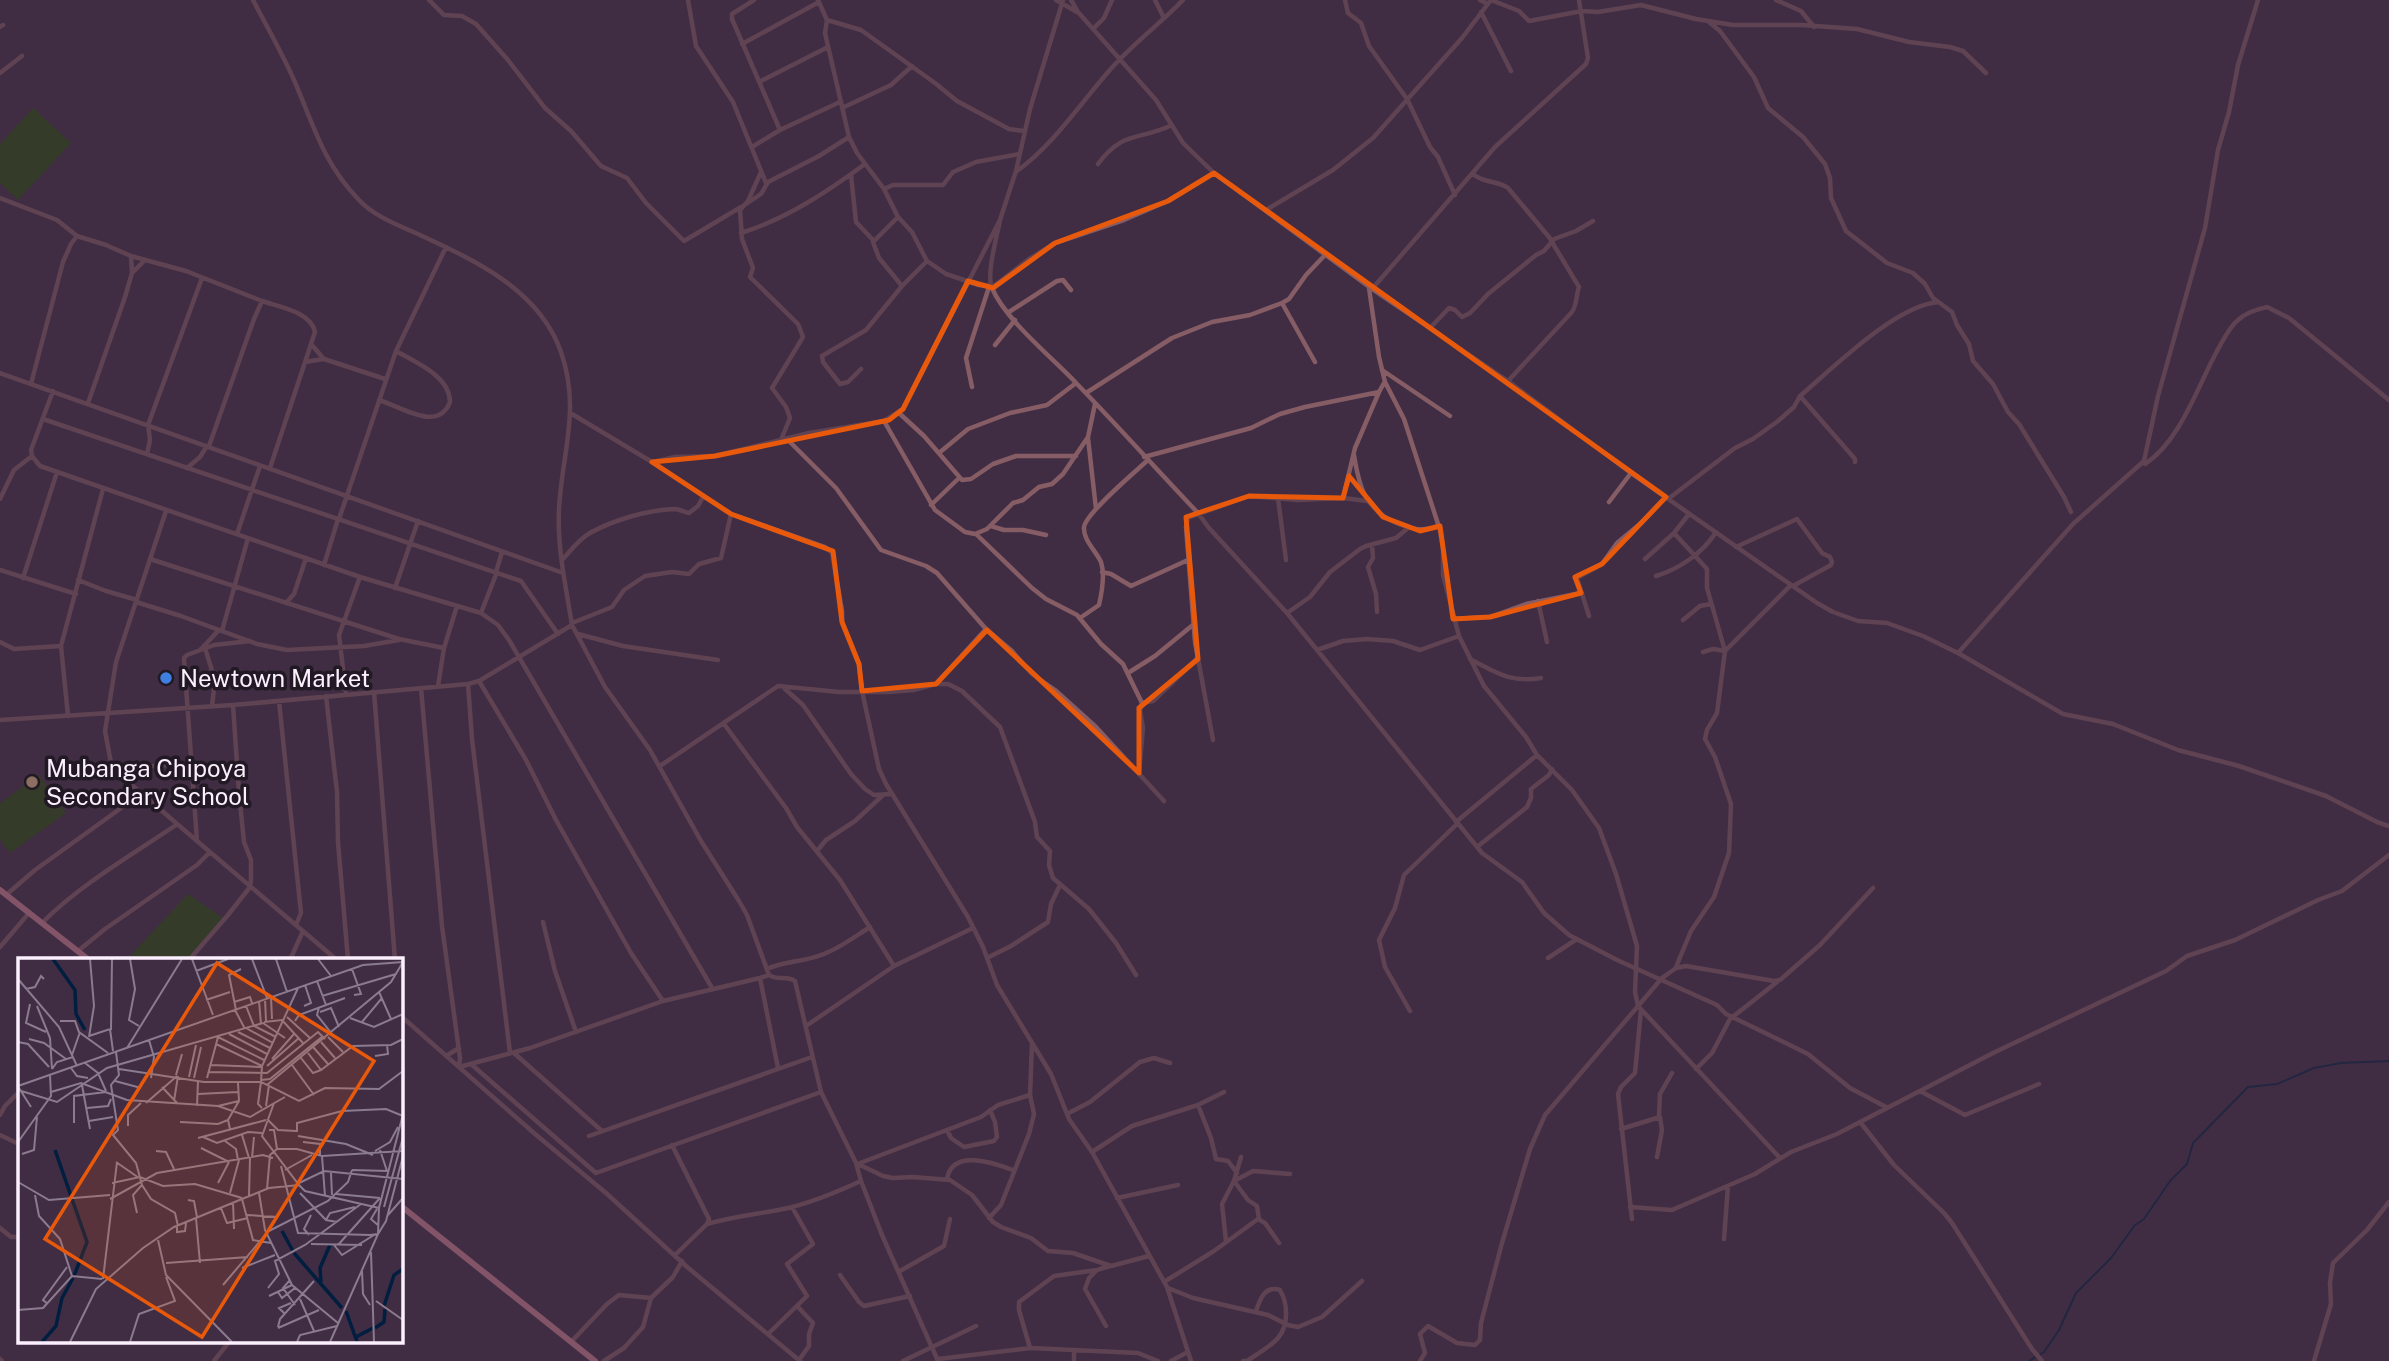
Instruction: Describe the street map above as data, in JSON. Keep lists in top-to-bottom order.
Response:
{
  "places": ["Newtown Market", "Mubanga Chipoya Secondary School"]
}
